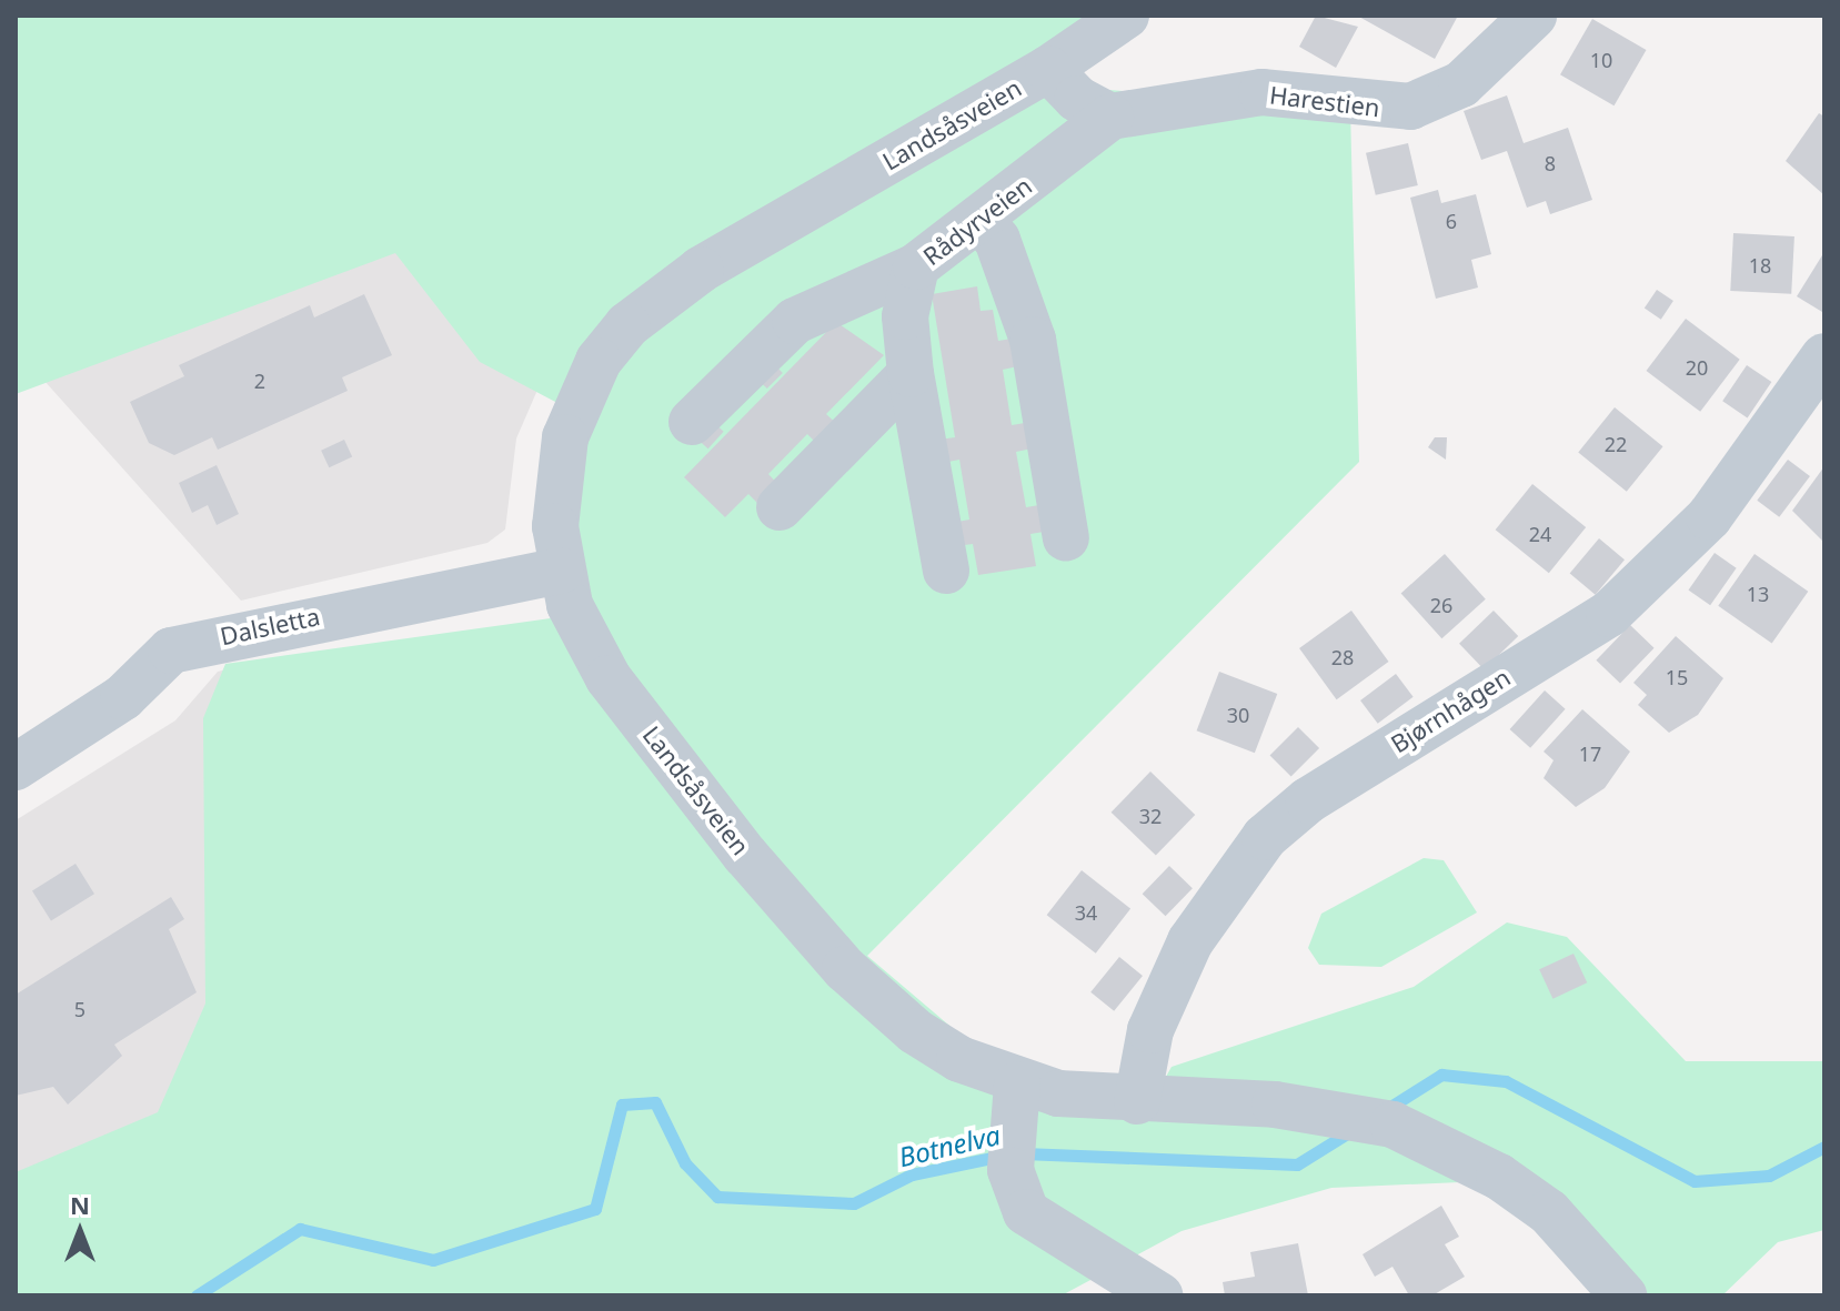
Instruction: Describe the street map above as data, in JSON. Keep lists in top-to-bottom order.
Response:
{
  "streets": {
    "street": [
      "Harestien",
      "Landsåsveien",
      "Rådyrveien",
      "Dalsletta",
      "Bjørnhågen"
    ]
  },
  "crossings": [
    ["Harestien", "Rådyrveien"],
    ["Landsåsveien", "Dalsletta"],
    ["Landsåsveien", "Bjørnhågen"]
  ],
  "water": ["Botnelva"],
  "house_numbers": [
    "10",
    "8",
    "6",
    "18",
    "20",
    "2",
    "22",
    "24",
    "13",
    "26",
    "28",
    "15",
    "30",
    "17",
    "32",
    "34",
    "5"
  ],
  "north": "top"
}
